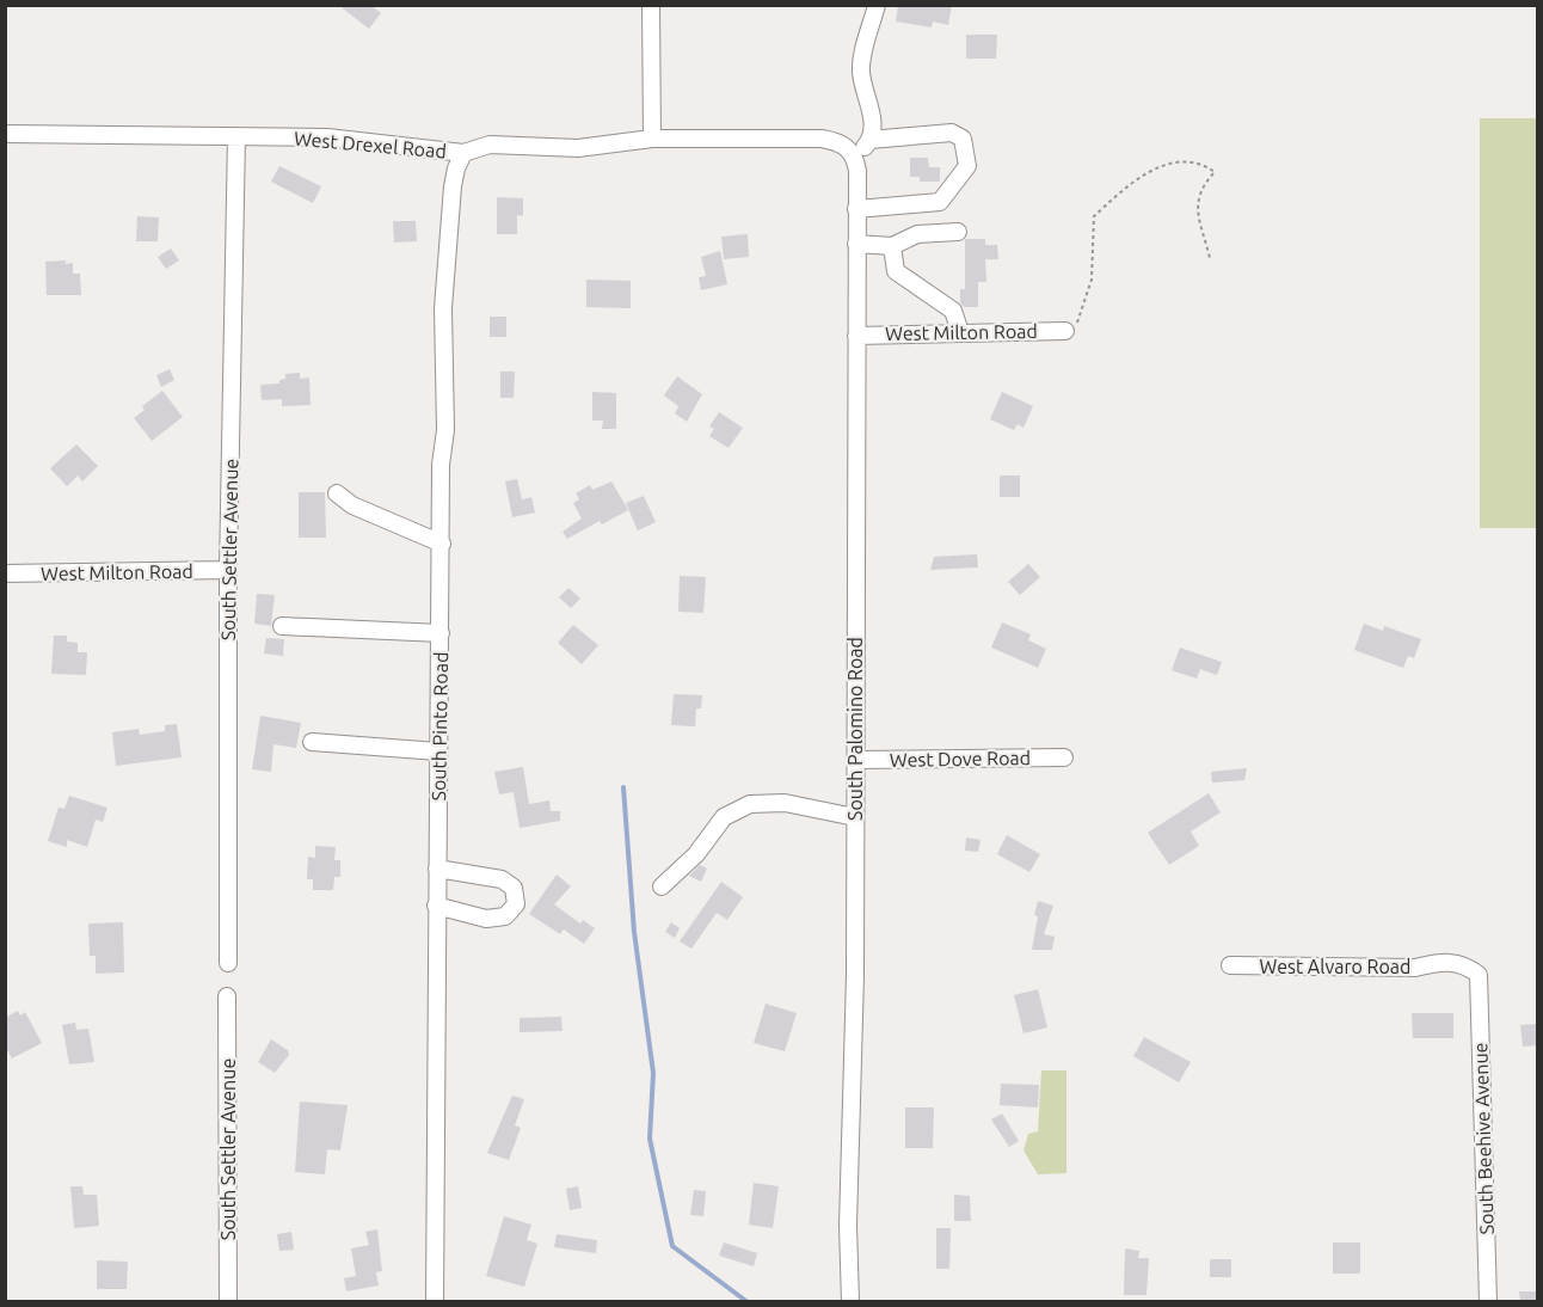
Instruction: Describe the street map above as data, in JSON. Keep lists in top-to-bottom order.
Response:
{
  "streets": {
    "street": [
      "West Drexel Road",
      "West Milton Road",
      "South Settler Avenue",
      "South Pinto Road",
      "South Palomino Road",
      "West Dove Road",
      "West Alvaro Road",
      "South Beehive Avenue"
    ]
  },
  "crossings": [
    ["West Drexel Road", "South Settler Avenue"],
    ["West Drexel Road", "South Pinto Road"],
    ["West Drexel Road", "South Palomino Road"],
    ["West Milton Road", "South Settler Avenue"],
    ["West Milton Road", "South Palomino Road"],
    ["South Palomino Road", "West Dove Road"],
    ["West Alvaro Road", "South Beehive Avenue"]
  ]
}
